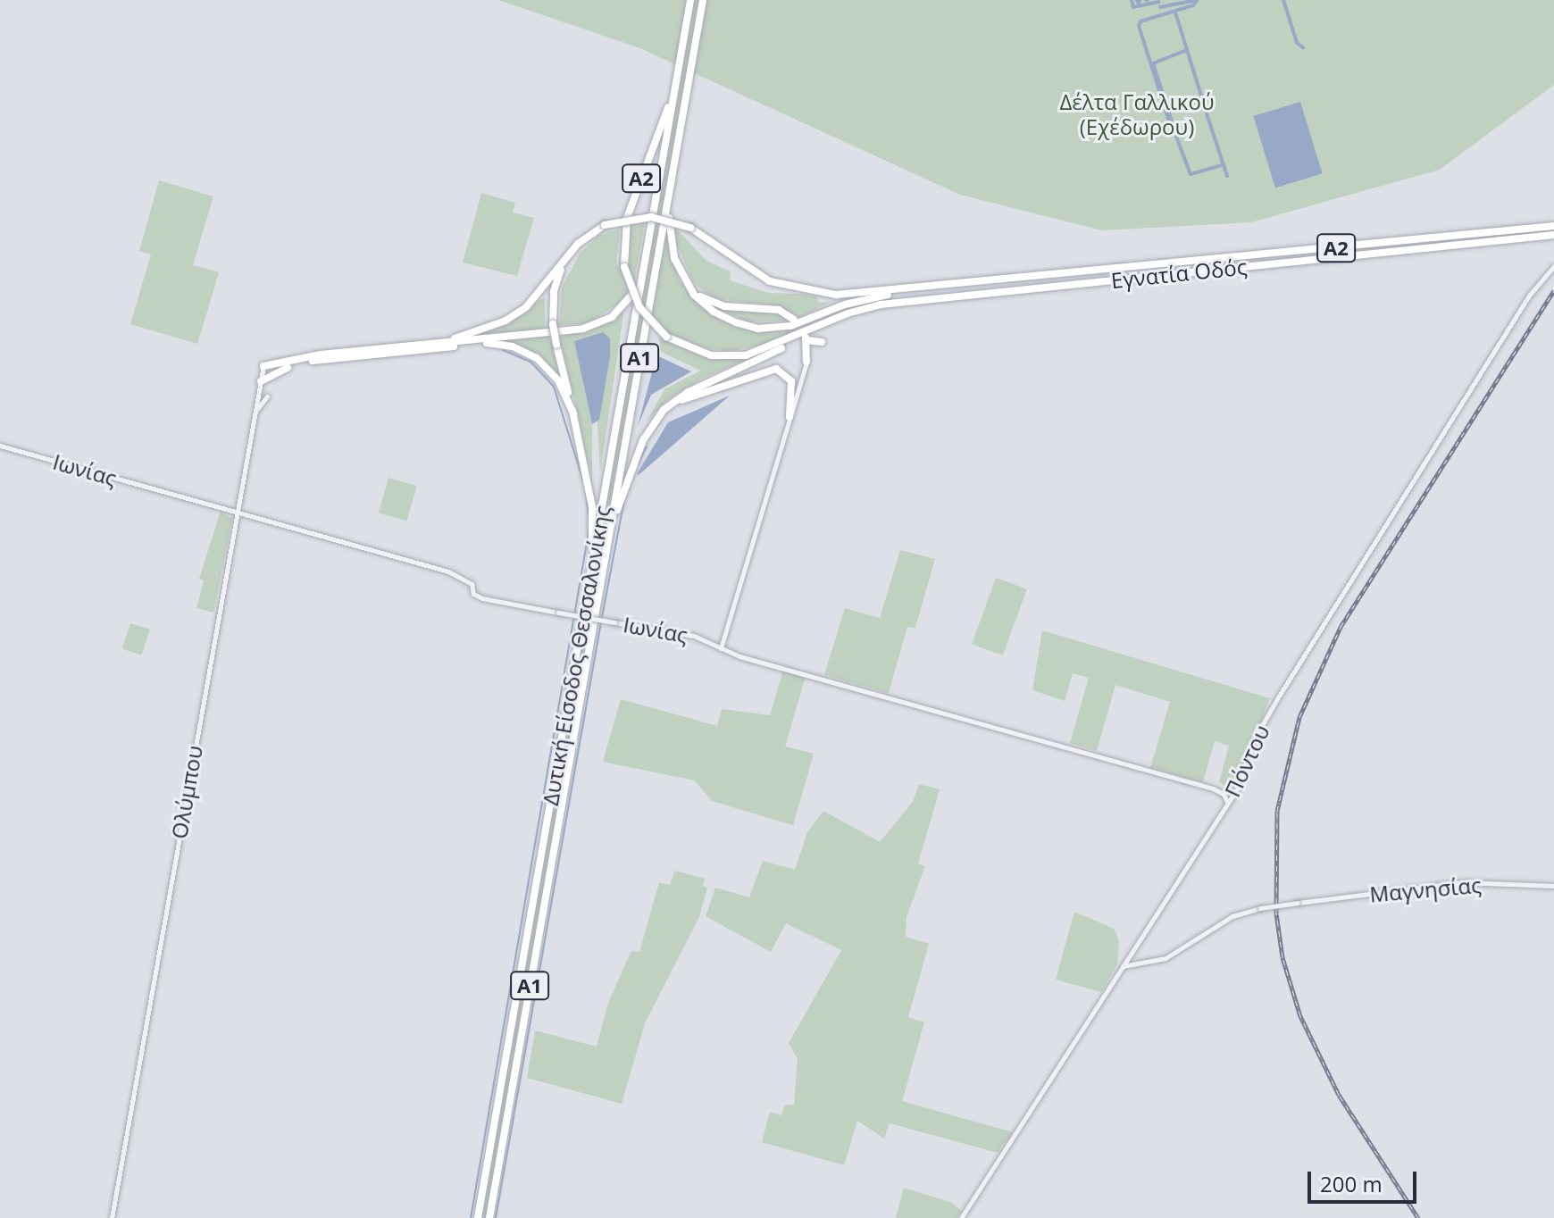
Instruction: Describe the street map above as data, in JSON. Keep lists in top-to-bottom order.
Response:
{
  "streets": {
    "highway": [
      "Α2",
      "Εγνατία Οδός",
      "Α1",
      "Δυτική Είσοδος Θεσσαλονίκης"
    ],
    "street": [
      "Ιωνίας",
      "Πόντου",
      "Ολύμπου",
      "Μαγνησίας"
    ]
  },
  "crossings": [
    ["Α2", "Εγνατία Οδός"],
    ["Α2", "Α1"],
    ["Α2", "Δυτική Είσοδος Θεσσαλονίκης"],
    ["Α1", "Δυτική Είσοδος Θεσσαλονίκης"],
    ["Ιωνίας", "Πόντου"],
    ["Ιωνίας", "Ολύμπου"],
    ["Πόντου", "Μαγνησίας"]
  ],
  "parks": ["Δέλτα Γαλλικού (Εχέδωρου)"],
  "scale_bar": "200 m"
}
